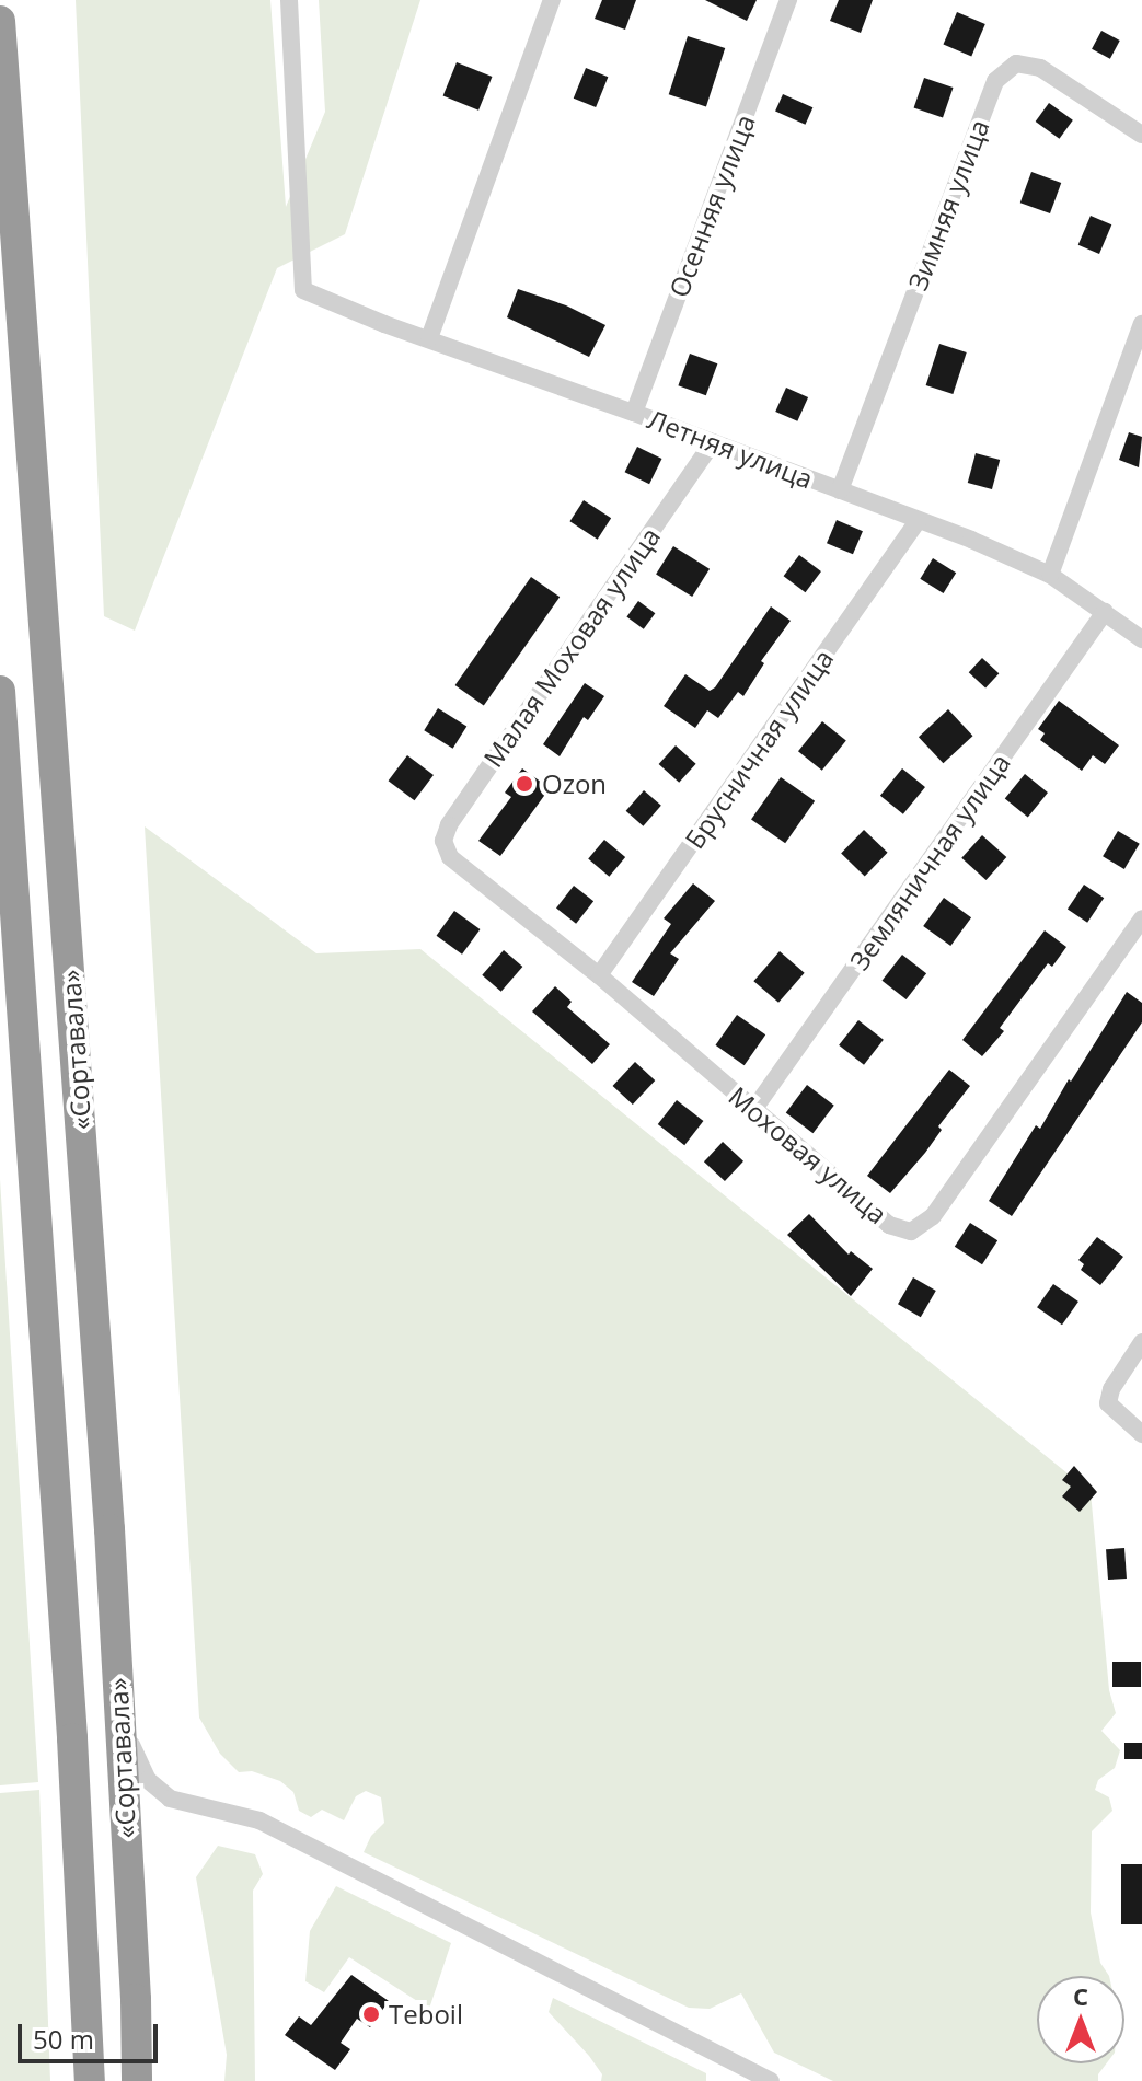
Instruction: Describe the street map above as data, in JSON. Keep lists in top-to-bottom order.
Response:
{
  "streets": {
    "highway": ["«Сортавала»"],
    "street": [
      "Зимняя улица",
      "Осенняя улица",
      "Летняя улица",
      "Малая Моховая улица",
      "Брусничная улица",
      "Земляничная улица",
      "Моховая улица"
    ]
  },
  "crossings": [
    ["Зимняя улица", "Летняя улица"],
    ["Осенняя улица", "Летняя улица"],
    ["Летняя улица", "Малая Моховая улица"],
    ["Летняя улица", "Брусничная улица"],
    ["Летняя улица", "Земляничная улица"],
    ["Малая Моховая улица", "Моховая улица"],
    ["Брусничная улица", "Моховая улица"],
    ["Земляничная улица", "Моховая улица"]
  ],
  "places": ["Ozon", "Teboil"],
  "scale_bar": "50 m",
  "north": "top"
}
